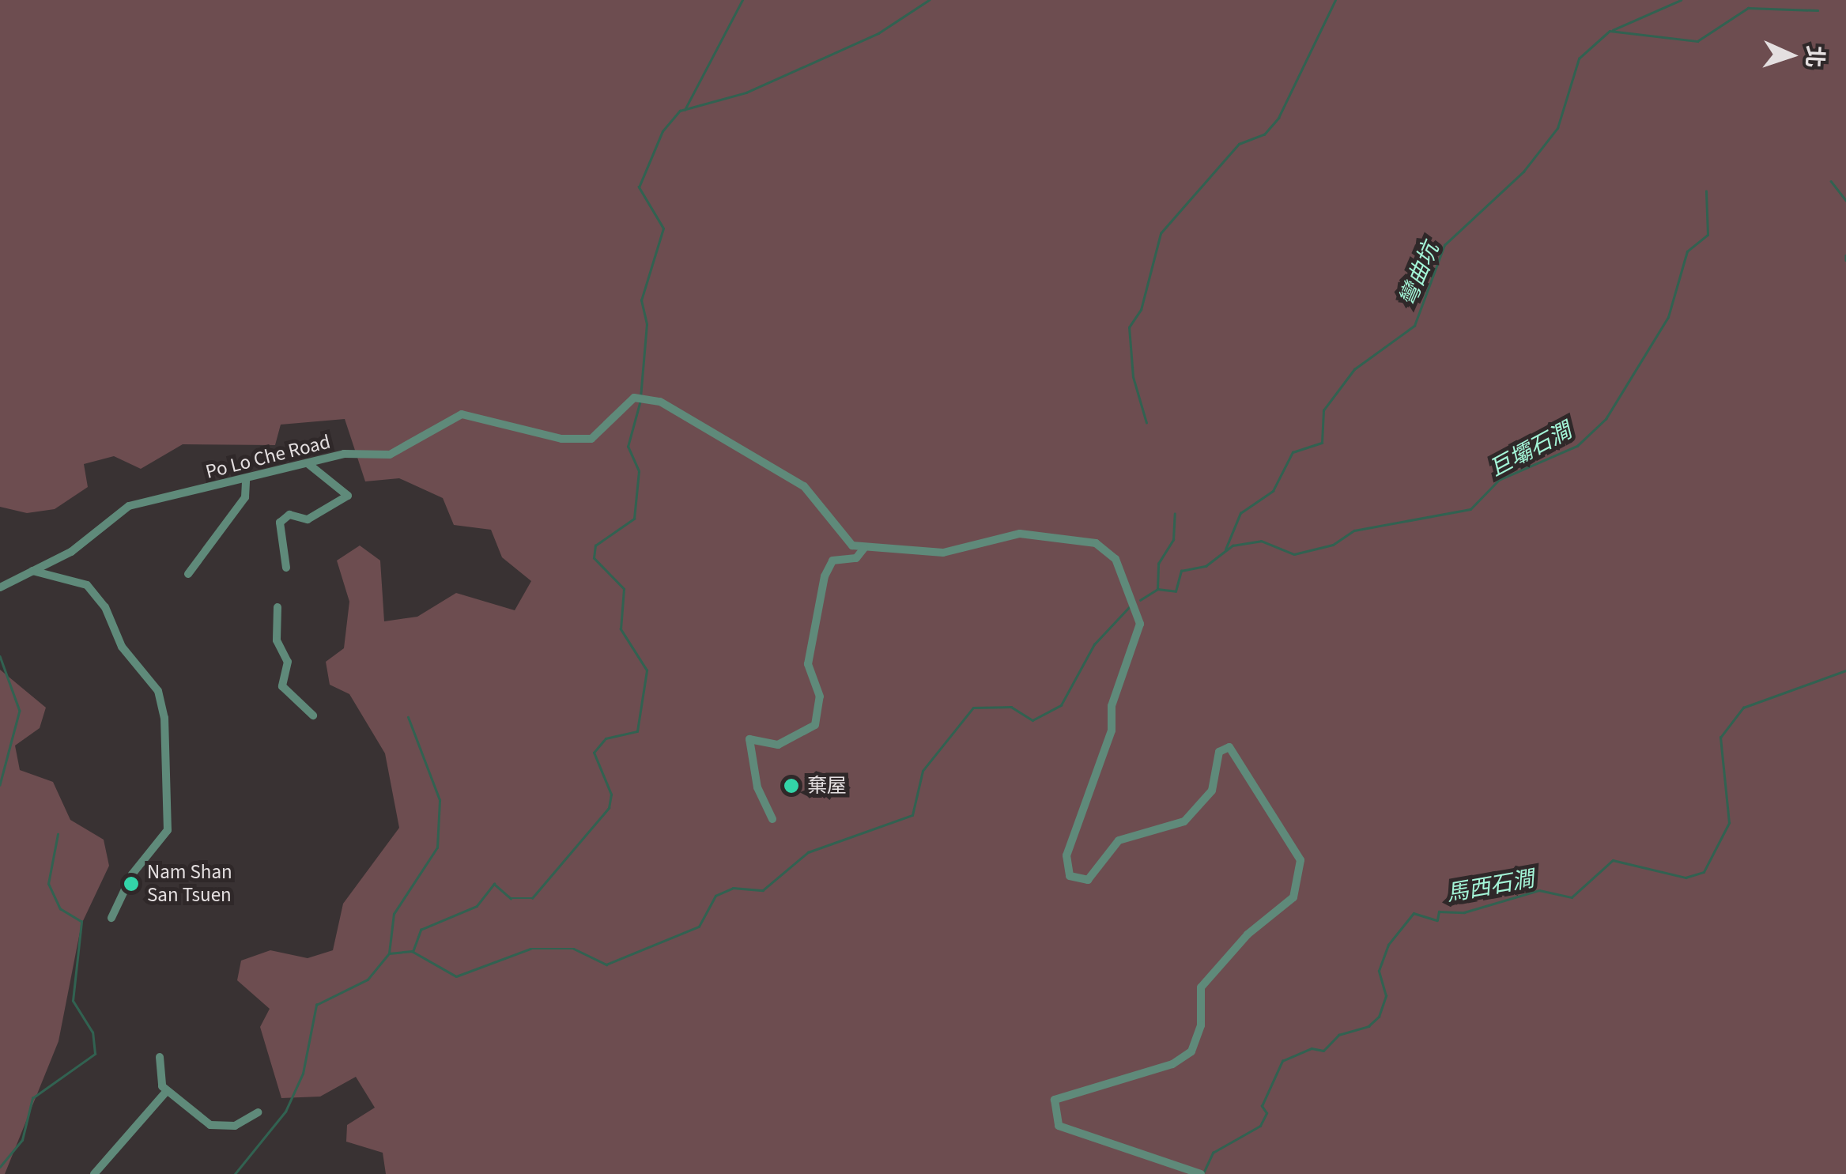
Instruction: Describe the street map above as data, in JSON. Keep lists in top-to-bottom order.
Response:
{
  "streets": {
    "street": ["Po Lo Che Road"]
  },
  "water": ["彎曲坑", "巨壩石澗", "馬西石澗"],
  "places": ["棄屋", "Nam Shan San Tsuen"],
  "north": "right"
}
